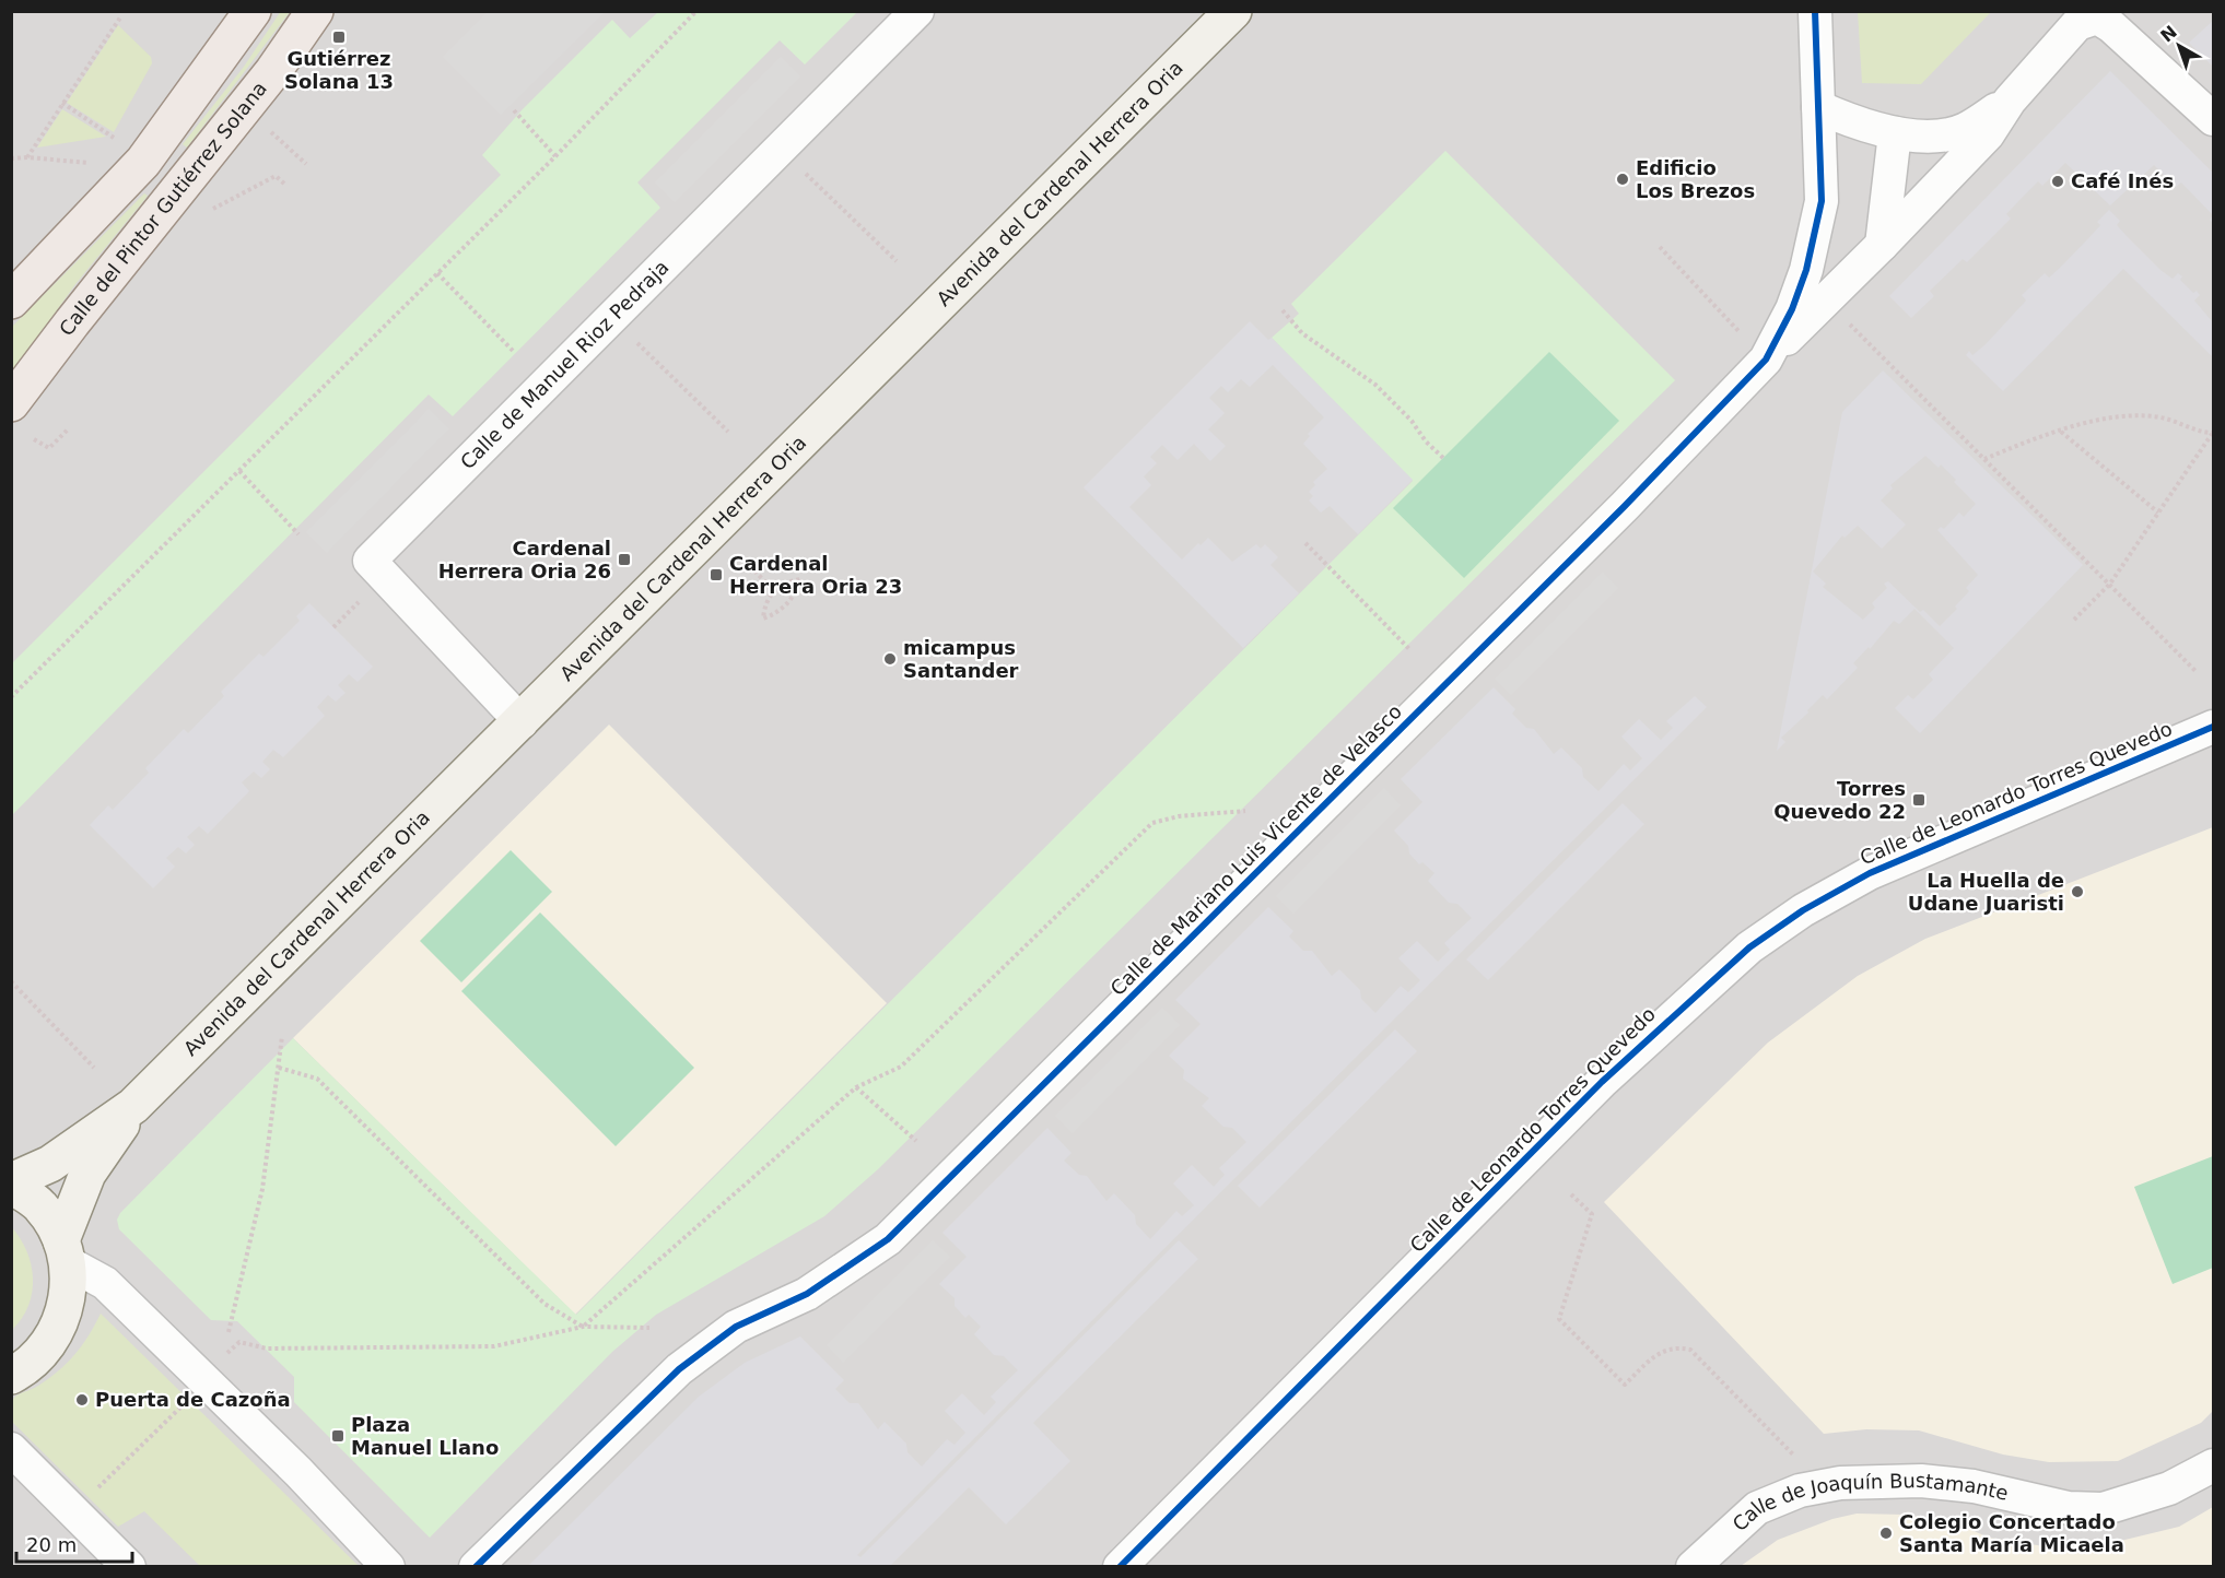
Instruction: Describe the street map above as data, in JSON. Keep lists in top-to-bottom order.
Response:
{
  "streets": {
    "main road": ["Avenida del Cardenal Herrera Oria", "Calle del Pintor Gutiérrez Solana"],
    "street": [
      "Calle de Manuel Rioz Pedraja",
      "Calle de Leonardo Torres Quevedo",
      "Calle de Mariano Luis Vicente de Velasco",
      "Calle de Joaquín Bustamante"
    ]
  },
  "crossings": [
    ["Avenida del Cardenal Herrera Oria", "Calle de Manuel Rioz Pedraja"]
  ],
  "places": {
    "transit": [
      "Gutiérrez Solana 13",
      "Cardenal Herrera Oria 26",
      "Cardenal Herrera Oria 23",
      "Torres Quevedo 22",
      "Plaza Manuel Llano"
    ],
    "other": [
      "Edificio Los Brezos",
      "Café Inés",
      "micampus Santander",
      "La Huella de Udane Juaristi",
      "Puerta de Cazoña",
      "Colegio Concertado Santa María Micaela"
    ]
  },
  "scale_bar": "20 m",
  "north": "top left"
}
